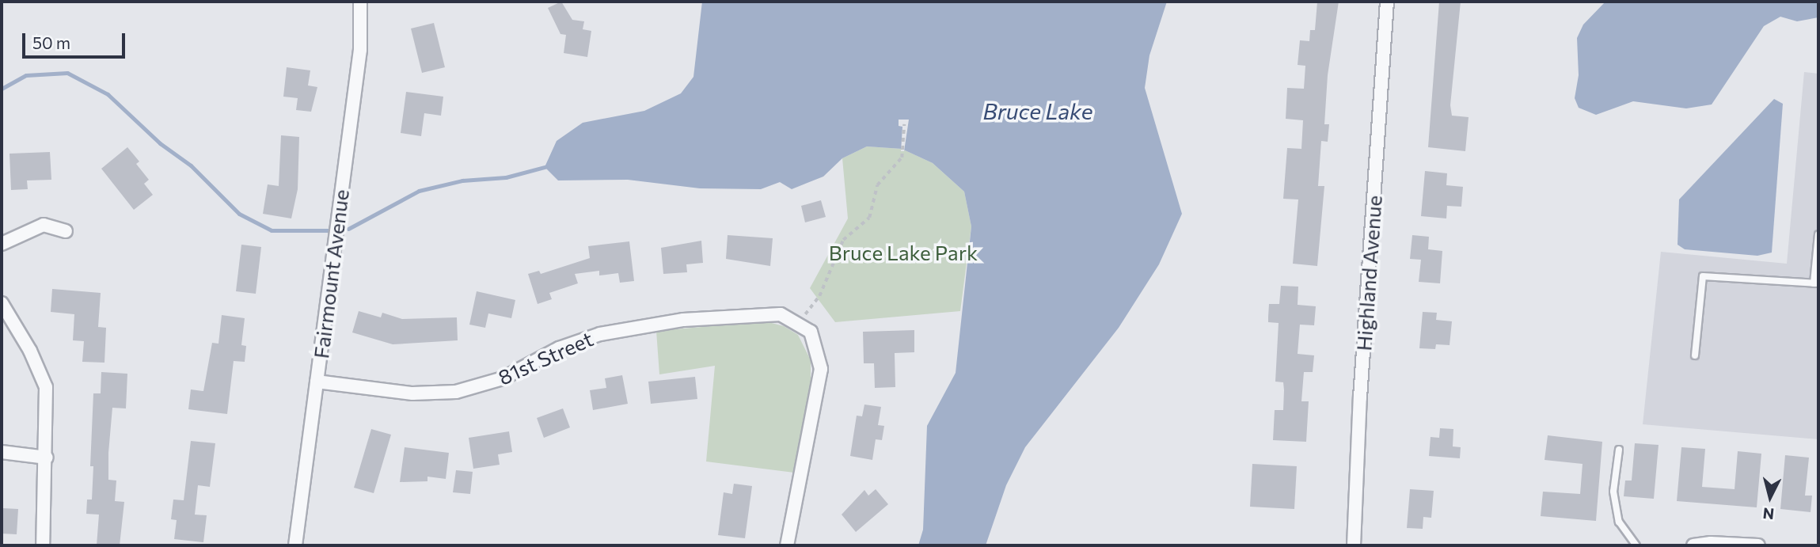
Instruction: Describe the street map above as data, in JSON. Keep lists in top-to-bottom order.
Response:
{
  "streets": {
    "street": ["Highland Avenue", "Fairmount Avenue", "81st Street"]
  },
  "crossings": [
    ["Fairmount Avenue", "81st Street"]
  ],
  "water": ["Bruce Lake"],
  "parks": ["Bruce Lake Park"],
  "scale_bar": "50 m",
  "north": "bottom"
}
